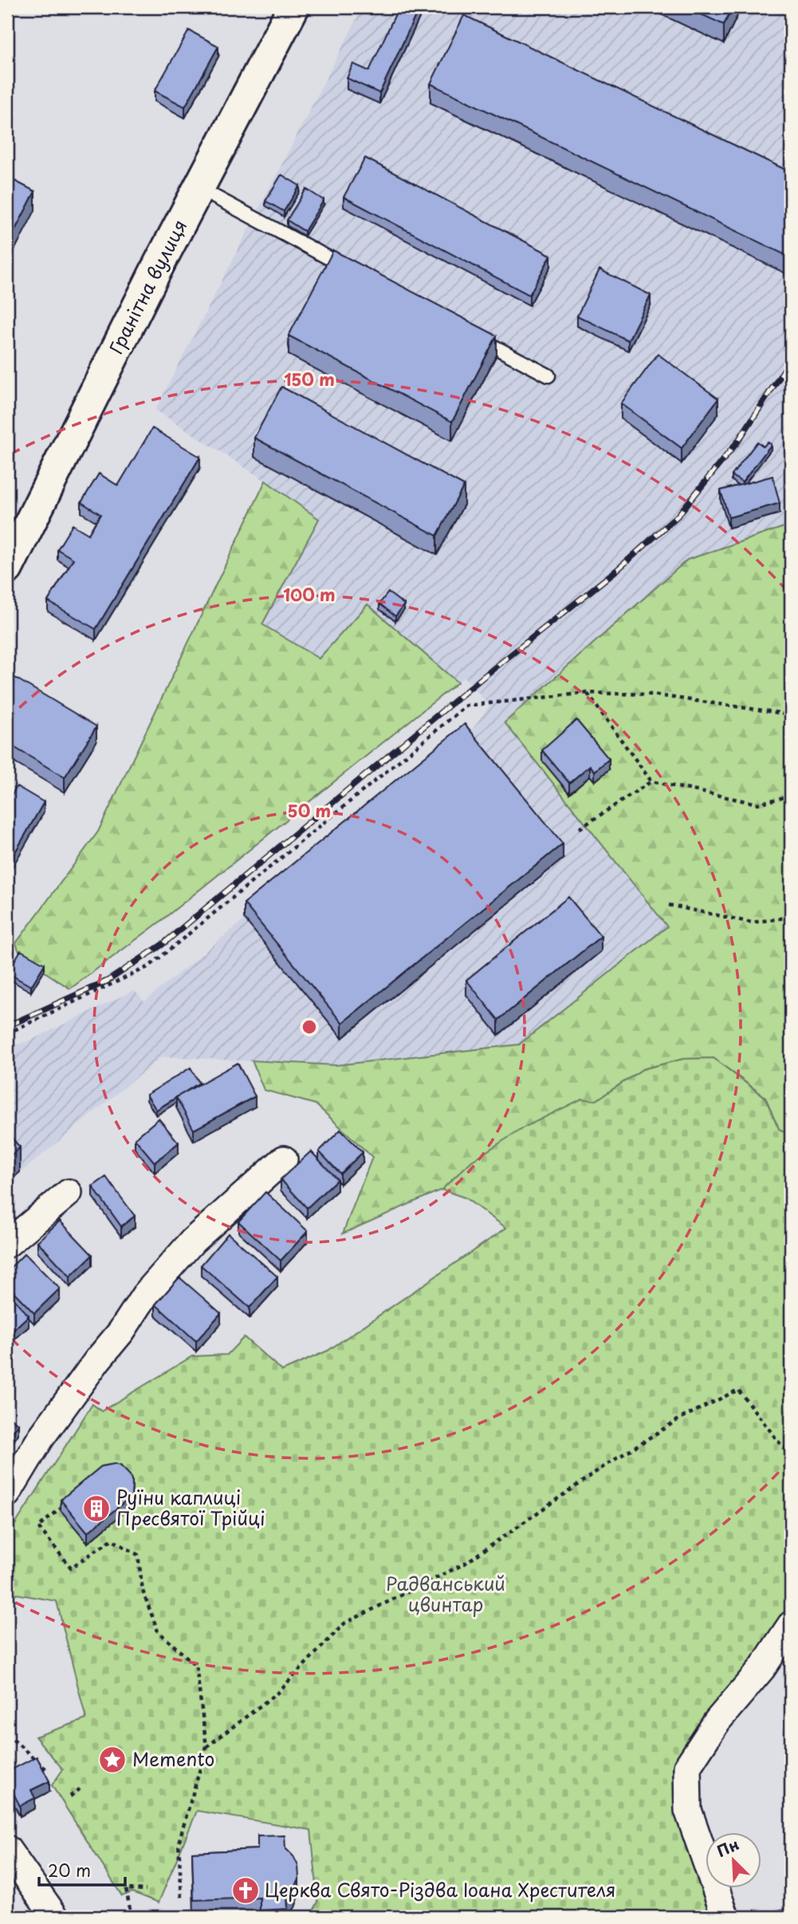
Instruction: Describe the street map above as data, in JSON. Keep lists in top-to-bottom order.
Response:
{
  "streets": {
    "street": ["Гранітна вулиця"]
  },
  "parks": ["Радванський цвинтар"],
  "places": {
    "building": ["Руїни каплиці Пресвятої Трійці"],
    "place": ["Memento"],
    "church": ["Церква Свято-Різдва Іоана Хрестителя"]
  },
  "scale_bar": "20 m",
  "north": "top left",
  "rings": ["150 m", "100 m", "50 m"]
}
